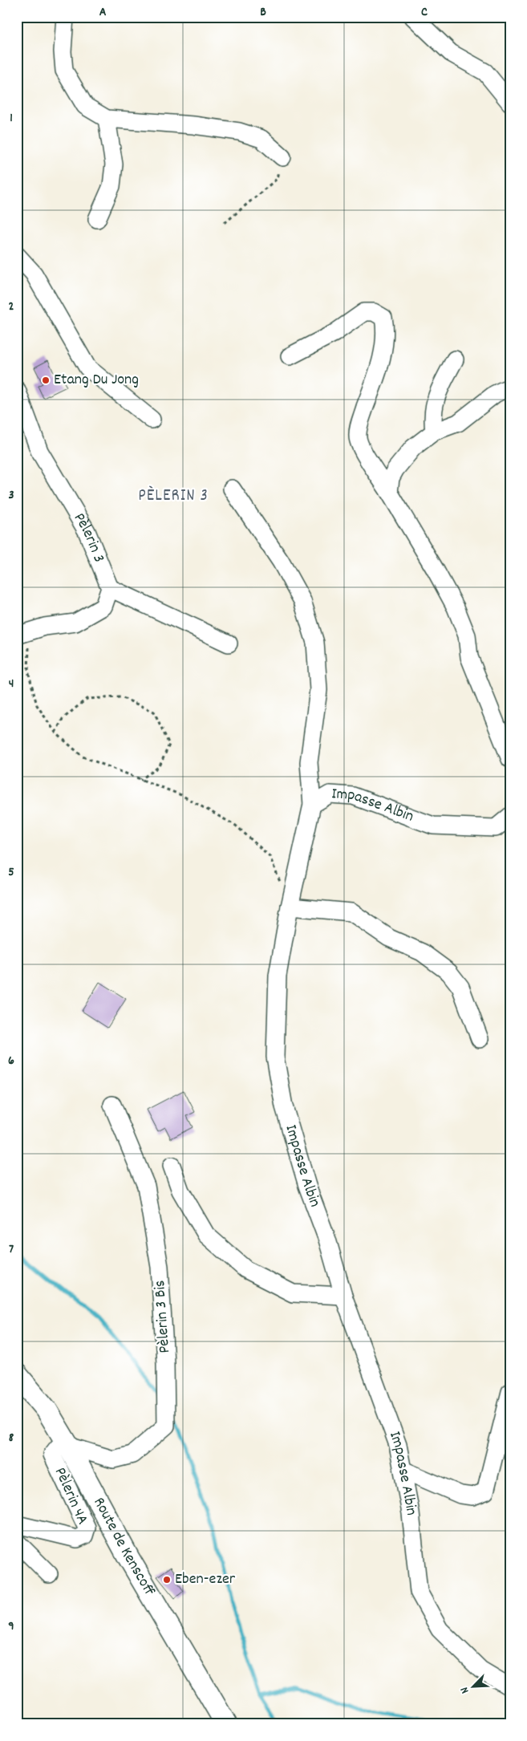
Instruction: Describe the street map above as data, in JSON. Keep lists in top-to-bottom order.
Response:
{
  "streets": {
    "main road": ["Route de Kenscoff"],
    "street": [
      "Pèlerin 3",
      "Impasse Albin",
      "Pèlerin 3 Bis",
      "Pèlerin 4A"
    ]
  },
  "crossings": [
    ["Pèlerin 3 Bis", "Pèlerin 4A"],
    ["Pèlerin 3 Bis", "Route de Kenscoff"],
    ["Pèlerin 4A", "Route de Kenscoff"]
  ],
  "districts": ["PÈLERIN 3"],
  "places": ["Etang Du Jong", "Eben-ezer"],
  "north": "bottom left",
  "grid": {
    "columns": ["A", "B", "C"],
    "rows": [
      "1",
      "2",
      "3",
      "4",
      "5",
      "6",
      "7",
      "8",
      "9"
    ]
  }
}
